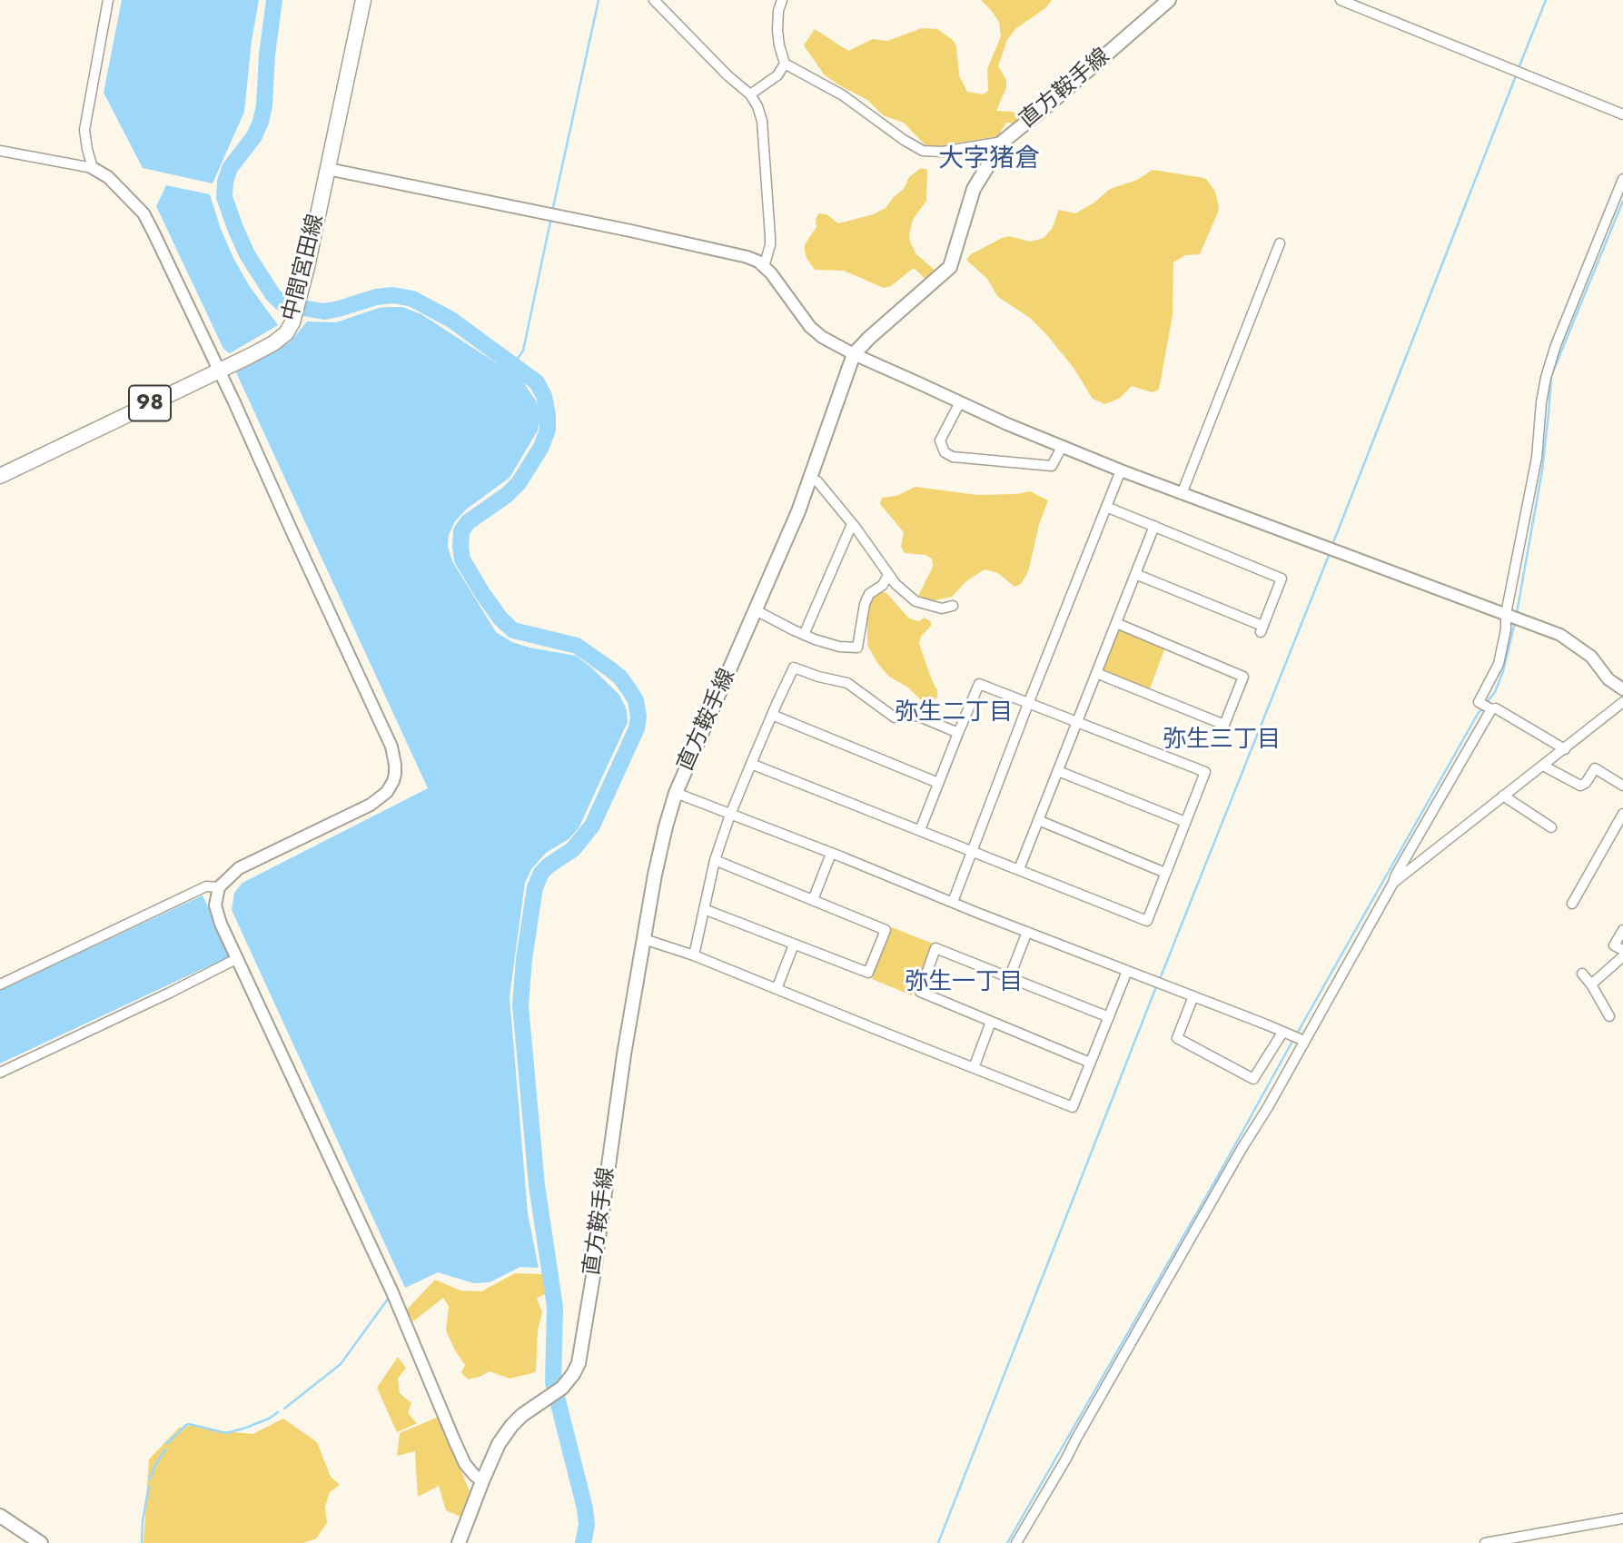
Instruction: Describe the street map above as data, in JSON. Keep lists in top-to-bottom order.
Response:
{
  "streets": {
    "main road": ["直方鞍手線", "中間宮田線", "98"]
  },
  "districts": [
    "大字猪倉",
    "弥生二丁目",
    "弥生三丁目",
    "弥生一丁目"
  ]
}
